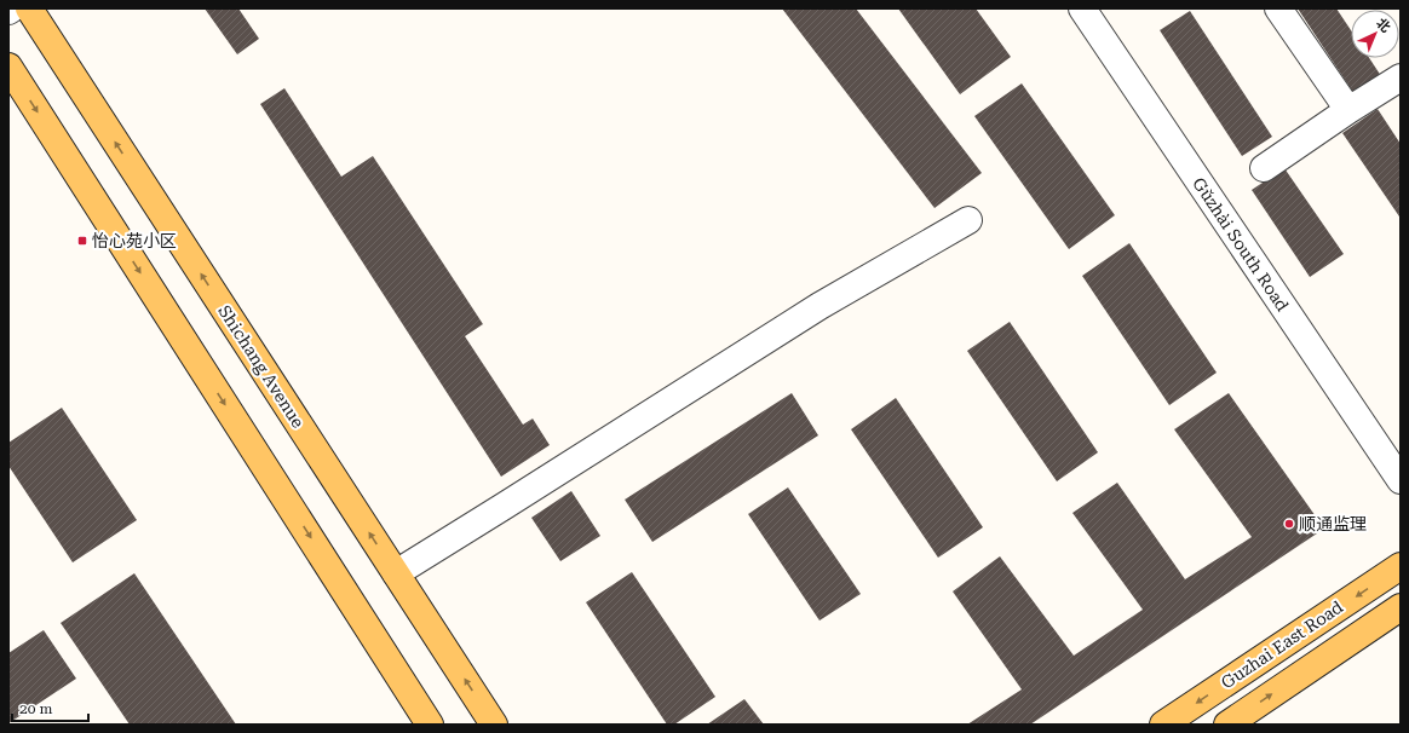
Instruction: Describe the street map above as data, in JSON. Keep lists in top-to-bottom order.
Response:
{
  "streets": {
    "main road": ["Shichang Avenue", "Guzhai East Road"],
    "street": ["Gǔzhài South Road"]
  },
  "places": {
    "transit": ["怡心苑小区"],
    "other": ["顺通监理"]
  },
  "scale_bar": "20 m",
  "north": "top right"
}
